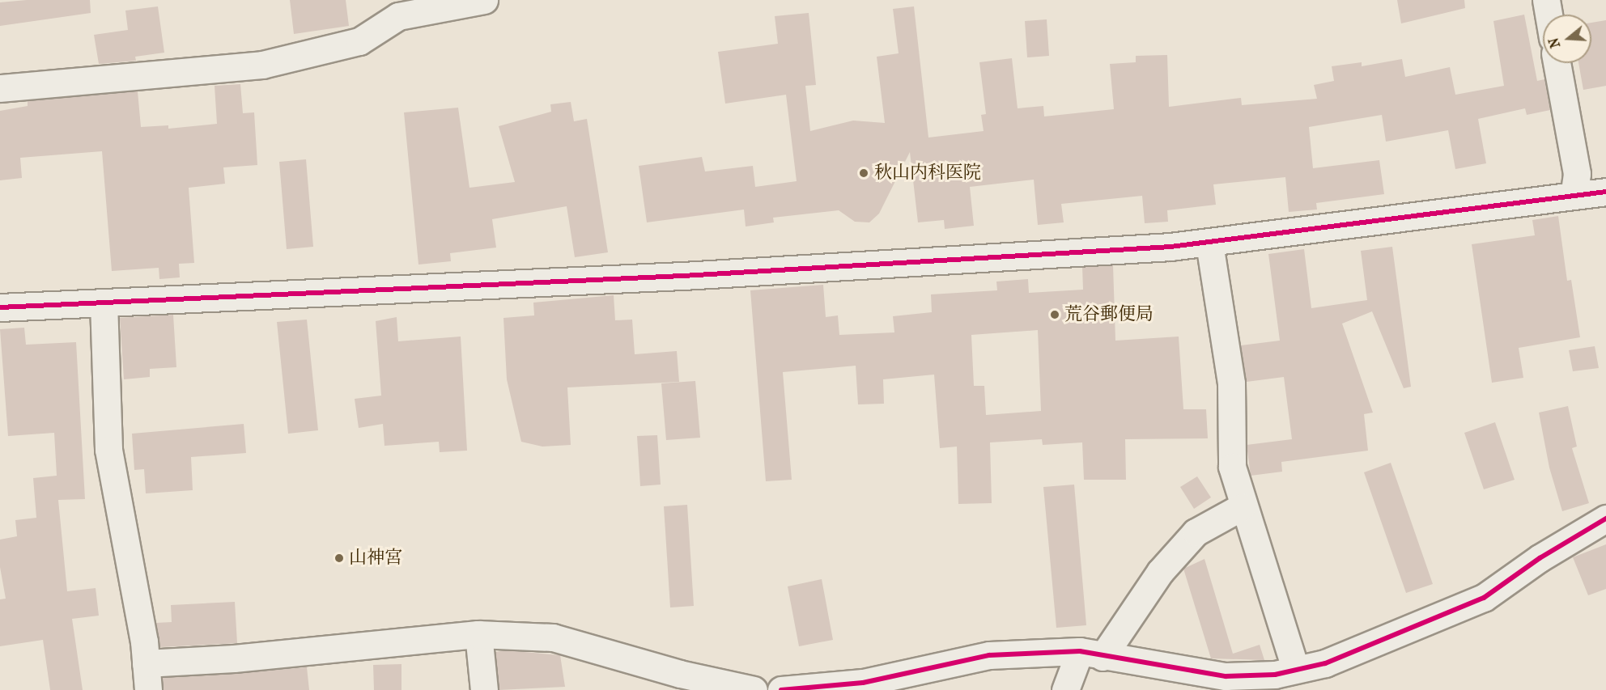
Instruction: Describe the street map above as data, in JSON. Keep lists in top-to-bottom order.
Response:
{
  "places": ["秋山内科医院", "荒谷郵便局", "山神宮"],
  "north": "left"
}
